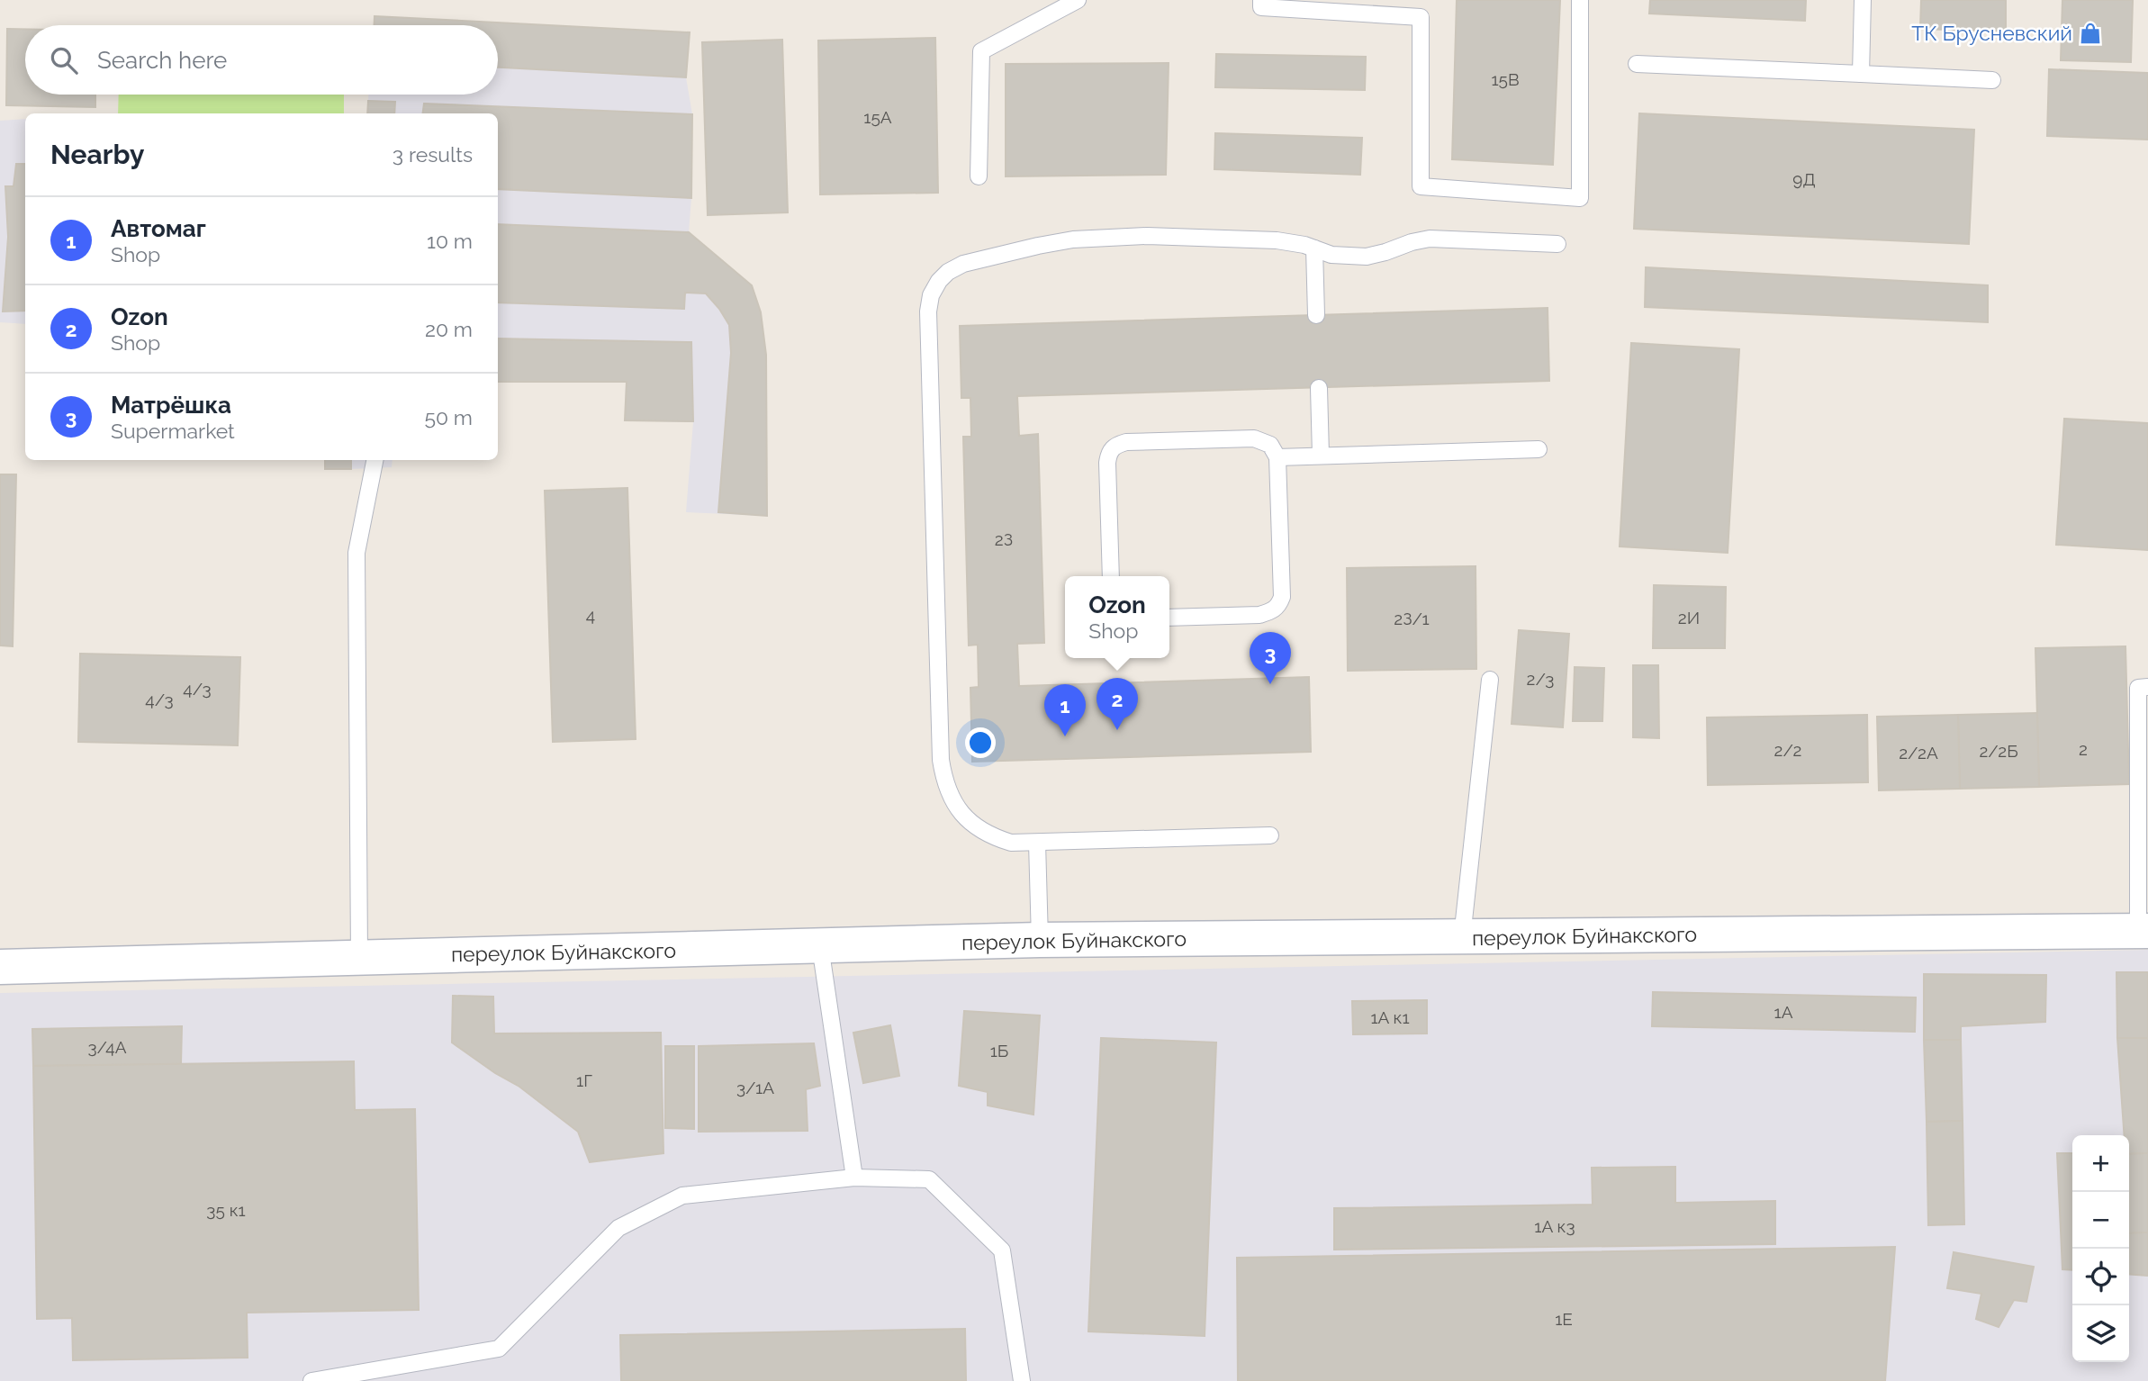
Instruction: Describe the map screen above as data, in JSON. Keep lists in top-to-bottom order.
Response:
{
  "streets": {
    "street": ["переулок Буйнакского"]
  },
  "places": {
    "shop": ["ТК Брусневский"]
  },
  "house_numbers": [
    "15В",
    "15А",
    "9Д",
    "2З",
    "4",
    "2И",
    "2З/1",
    "2/3",
    "4/3",
    "4/3",
    "2",
    "2/2",
    "2/2Б",
    "2/2А",
    "1А",
    "1А к1",
    "3/4А",
    "1Б",
    "1Г",
    "3/1А",
    "35 к1",
    "1А к3",
    "1Е"
  ],
  "page": {
    "search": "Search here",
    "heading": ["Nearby", "3 results"],
    "list": [
      {
        "mark": "1",
        "name": "Автомаг",
        "note": "Shop",
        "value": "10 m"
      },
      {
        "mark": "2",
        "name": "Ozon",
        "note": "Shop",
        "value": "20 m"
      },
      {
        "mark": "3",
        "name": "Матрёшка",
        "note": "Supermarket",
        "value": "50 m"
      }
    ],
    "popup": ["Ozon", "Shop"],
    "pins": ["3", "2", "1"],
    "map_buttons": ["+", "−"]
  }
}
